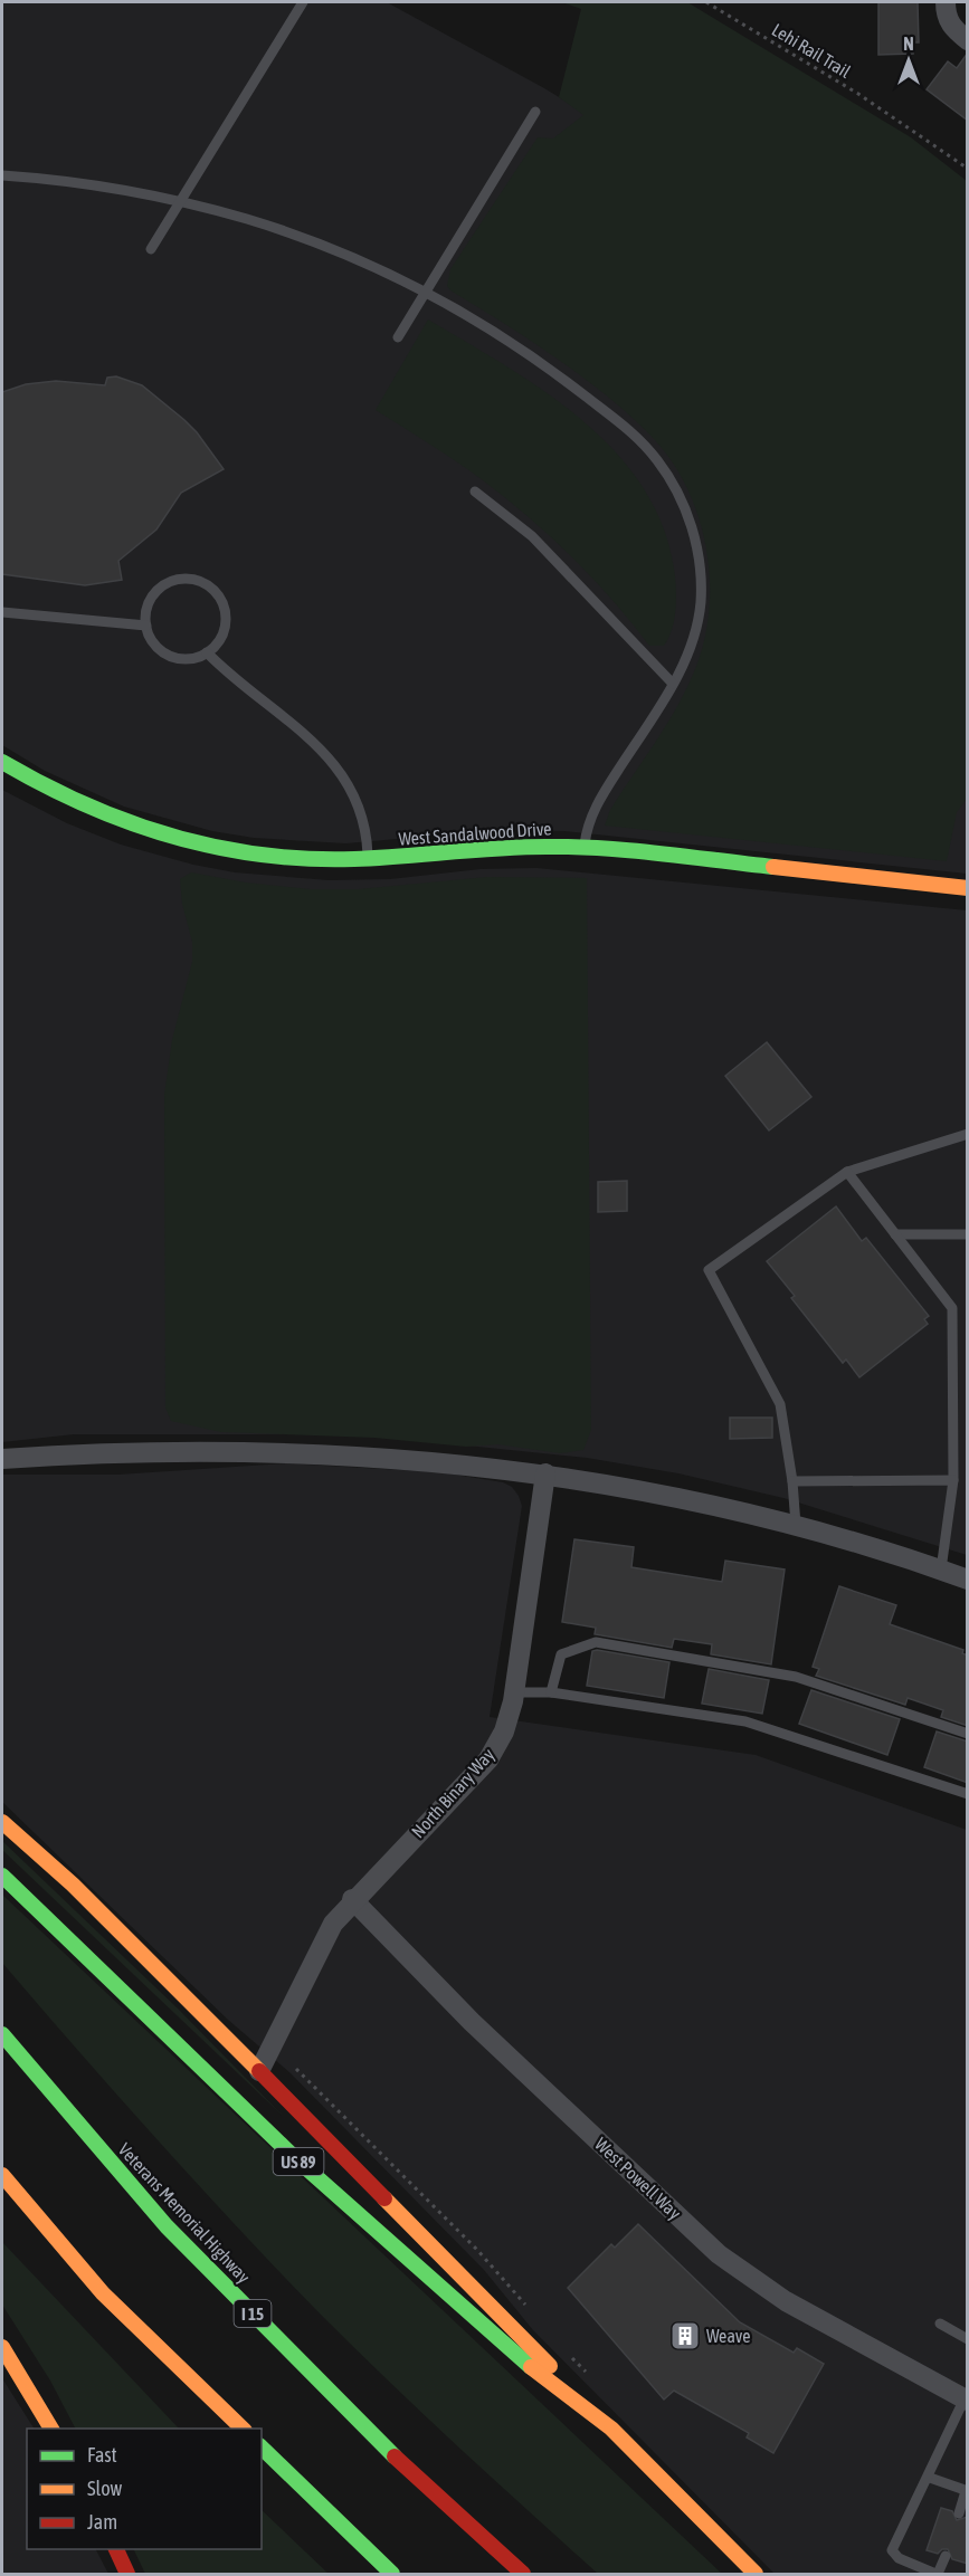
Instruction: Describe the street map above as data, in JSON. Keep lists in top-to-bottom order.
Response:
{
  "streets": {
    "main road": [
      "West Sandalwood Drive",
      "US 89",
      "Veterans Memorial Highway",
      "I 15"
    ],
    "street": ["North Binary Way", "West Powell Way"],
    "path": ["Lehi Rail Trail"]
  },
  "crossings": [
    ["North Binary Way", "West Powell Way"]
  ],
  "places": {
    "building": ["Weave"]
  },
  "legend": ["Fast", "Slow", "Jam"],
  "north": "top"
}
